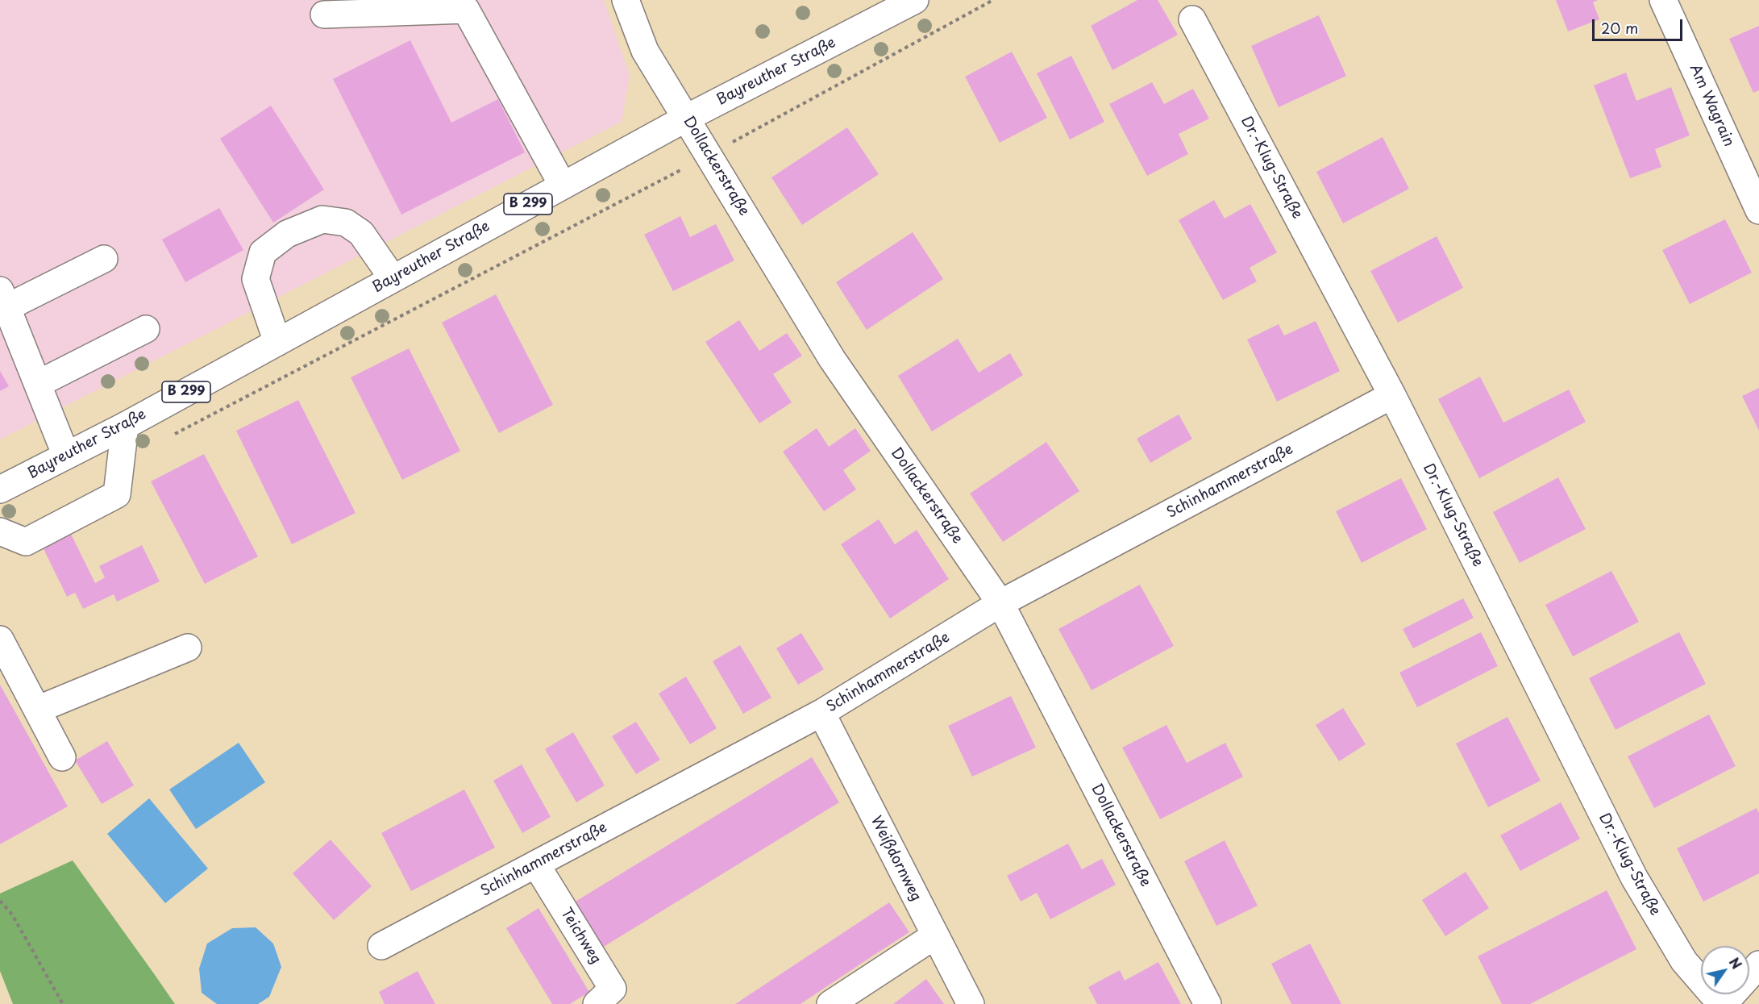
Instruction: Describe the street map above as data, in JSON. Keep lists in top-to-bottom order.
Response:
{
  "streets": {
    "street": [
      "Bayreuther Straße",
      "Am Wagrain",
      "Dollackerstraße",
      "Dr.-Klug-Straße",
      "B 299",
      "Schinhammerstraße",
      "Weißdornweg",
      "Teichweg"
    ]
  },
  "crossings": [
    ["Bayreuther Straße", "Dollackerstraße"],
    ["Dollackerstraße", "Schinhammerstraße"],
    ["Dr.-Klug-Straße", "Schinhammerstraße"],
    ["Schinhammerstraße", "Weißdornweg"],
    ["Schinhammerstraße", "Teichweg"]
  ],
  "scale_bar": "20 m",
  "north": "top right"
}
